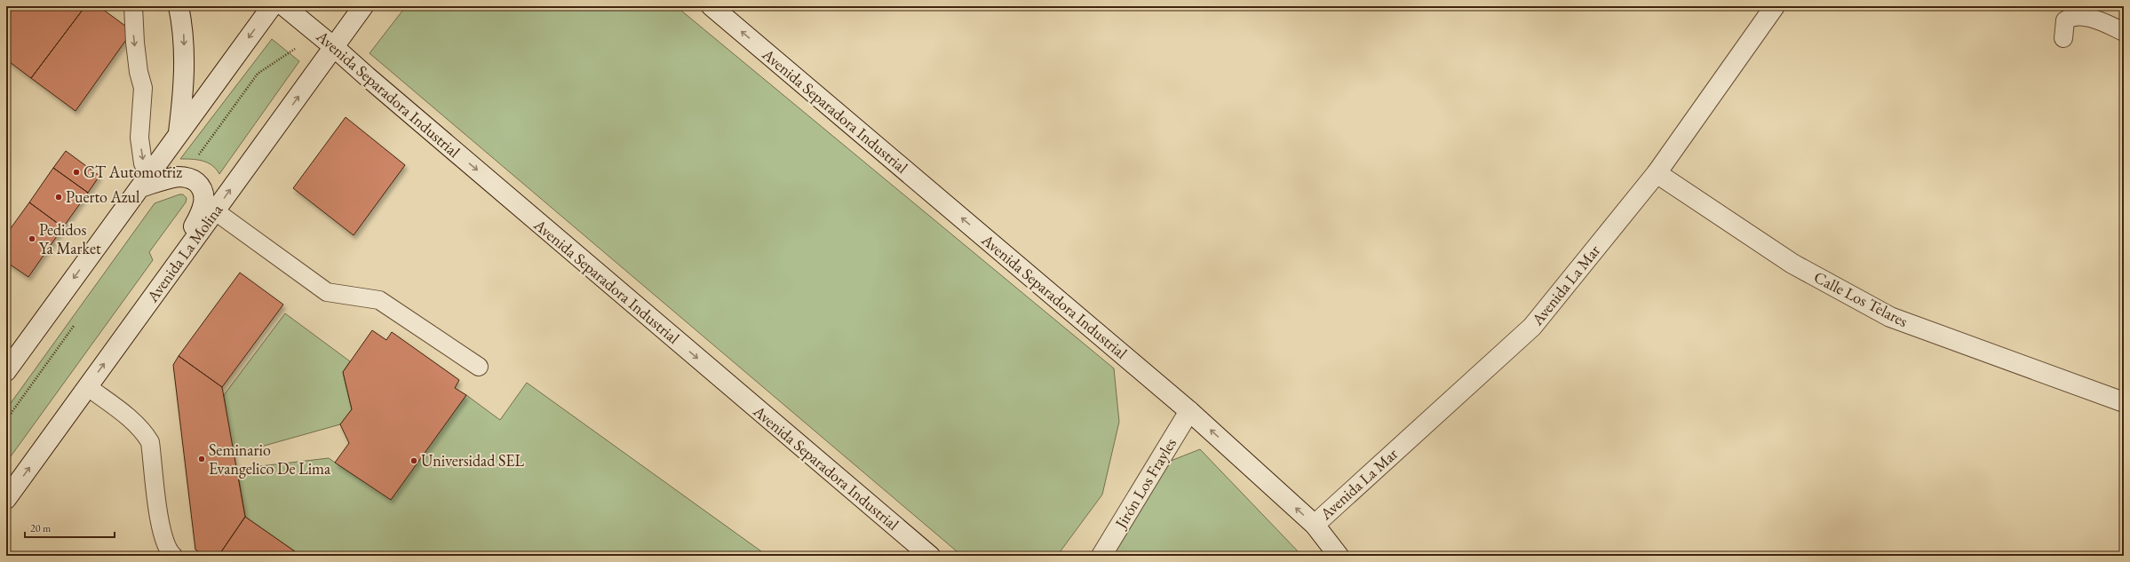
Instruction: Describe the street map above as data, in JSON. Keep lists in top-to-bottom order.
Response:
{
  "streets": {
    "main road": [
      "Avenida Separadora Industrial",
      "Avenida La Molina",
      "Avenida La Mar",
      "Calle Los Telares",
      "Jirón Los Frayles"
    ]
  },
  "crossings": [
    ["Avenida Separadora Industrial", "Avenida La Molina"],
    ["Avenida Separadora Industrial", "Avenida La Mar"],
    ["Avenida Separadora Industrial", "Jirón Los Frayles"],
    ["Avenida La Mar", "Calle Los Telares"]
  ],
  "places": [
    "GT Automotriz",
    "Puerto Azul",
    "Pedidos Ya Market",
    "Seminario Evangelico De Lima",
    "Universidad SEL"
  ],
  "scale_bar": "20 m"
}
